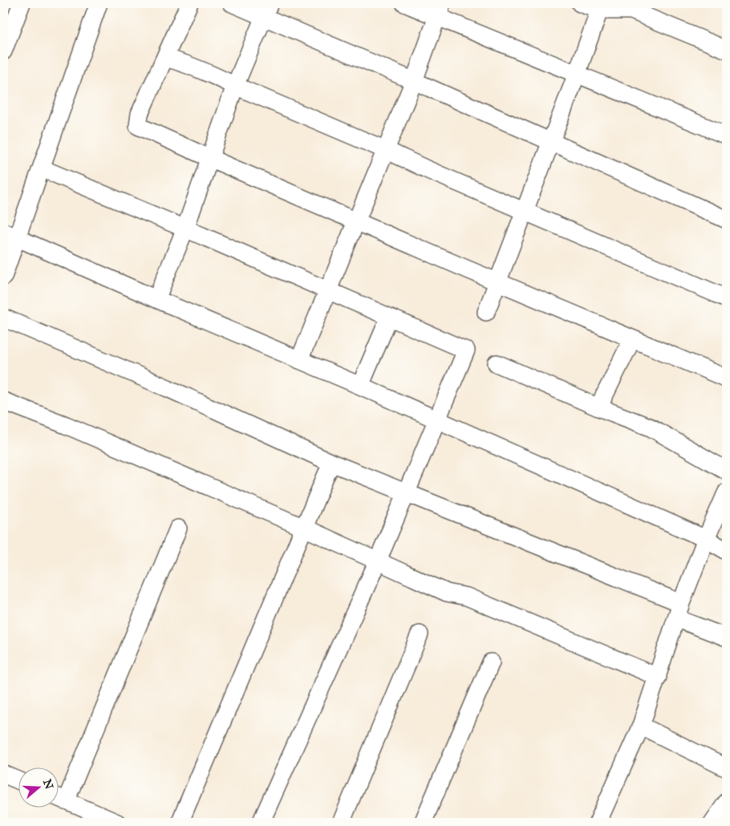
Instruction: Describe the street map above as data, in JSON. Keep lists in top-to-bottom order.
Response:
{
  "north": "right"
}
